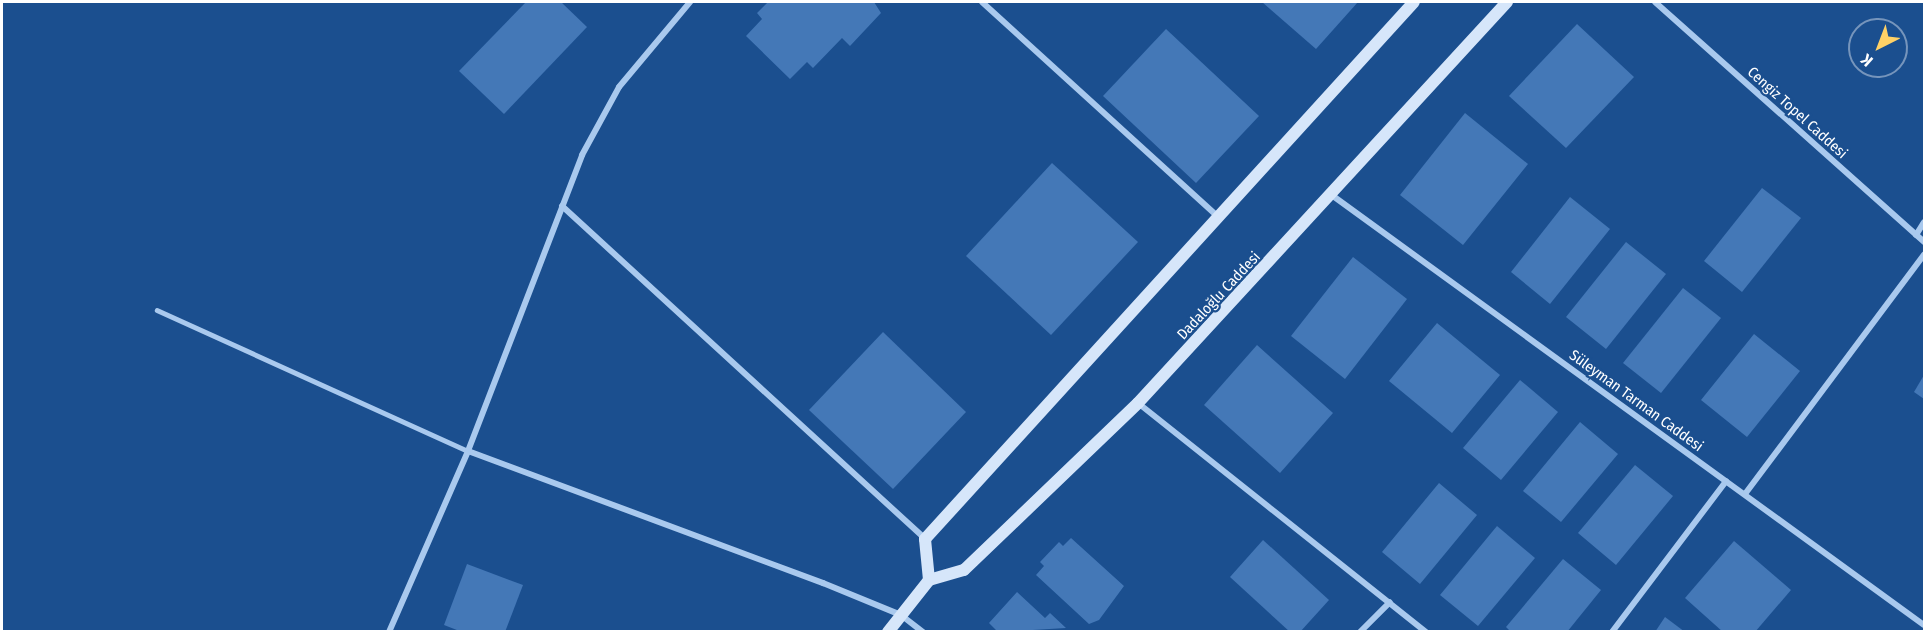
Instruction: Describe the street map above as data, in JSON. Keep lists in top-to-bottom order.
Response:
{
  "streets": {
    "street": ["Cengiz Topel Caddesi", "Dadaloğlu Caddesi", "Süleyman Tarman Caddesi"]
  },
  "crossings": [
    ["Dadaloğlu Caddesi", "Süleyman Tarman Caddesi"]
  ],
  "north": "bottom left"
}
